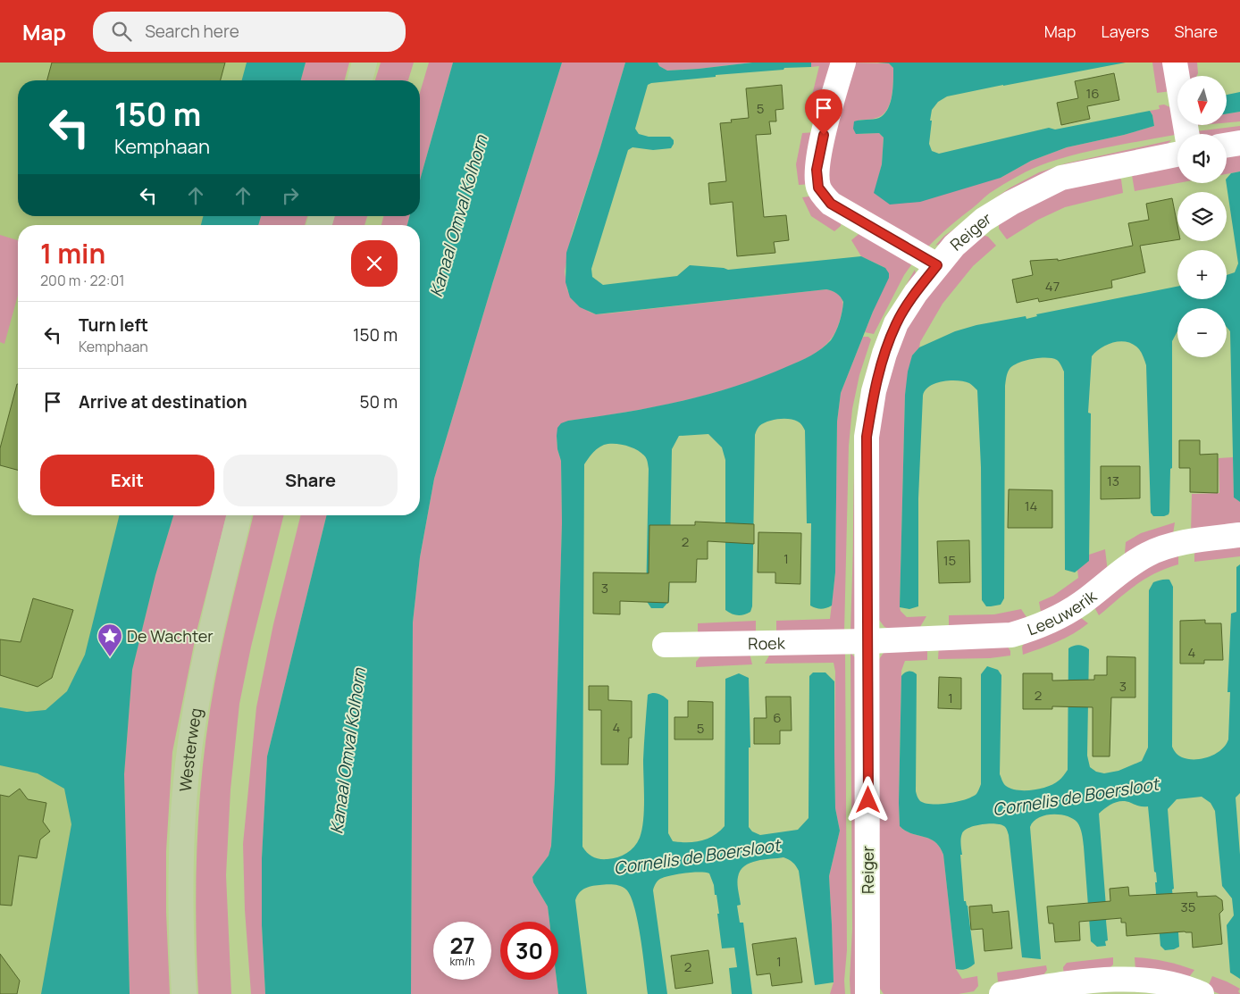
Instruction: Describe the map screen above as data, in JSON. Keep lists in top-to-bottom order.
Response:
{
  "streets": {
    "main road": ["Westerweg"],
    "street": ["Reiger", "Leeuwerik", "Roek"]
  },
  "crossings": [
    ["Reiger", "Leeuwerik"],
    ["Reiger", "Roek"],
    ["Leeuwerik", "Roek"]
  ],
  "water": ["Kanaal Omval Kolhorn", "Cornelis de Boersloot"],
  "places": {
    "place": ["De Wachter"]
  },
  "house_numbers": [
    "16",
    "5",
    "47",
    "13",
    "14",
    "2",
    "1",
    "15",
    "3",
    "4",
    "3",
    "2",
    "1",
    "6",
    "4",
    "5",
    "35",
    "1",
    "2"
  ],
  "north": "bottom",
  "page": {
    "header": "Map",
    "search": "Search here",
    "nav": ["Map", "Layers", "Share"],
    "map_buttons": ["+", "−"],
    "turn": ["150 m", "Kemphaan"],
    "heading": ["1 min", "200 m · 22:01"],
    "list": [
      {
        "name": "Turn left",
        "note": "Kemphaan",
        "value": "150 m"
      },
      {
        "name": "Arrive at destination",
        "value": "50 m"
      }
    ],
    "buttons": ["Exit", "Share"],
    "speed": "27 km/h",
    "limit": "30"
  }
}
